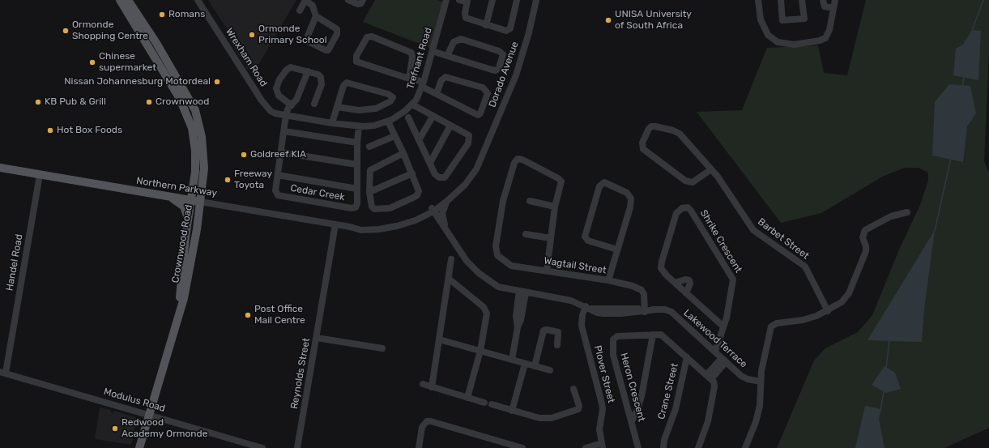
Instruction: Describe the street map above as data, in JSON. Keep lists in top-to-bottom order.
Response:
{
  "streets": {
    "main road": ["Northern Parkway", "Crownwood Road"],
    "street": [
      "Wrexham Road",
      "Trefnant Road",
      "Dorado Avenue",
      "Cedar Creek",
      "Barbet Street",
      "Shrike Crescent",
      "Handel Road",
      "Wagtail Street",
      "Lakewood Terrace",
      "Reynolds Street",
      "Plover Street",
      "Heron Crescent",
      "Crane Street",
      "Modulus Road"
    ]
  },
  "crossings": [
    ["Wrexham Road", "Trefnant Road"],
    ["Wrexham Road", "Cedar Creek"],
    ["Trefnant Road", "Cedar Creek"],
    ["Dorado Avenue", "Northern Parkway"],
    ["Dorado Avenue", "Lakewood Terrace"],
    ["Northern Parkway", "Crownwood Road"],
    ["Northern Parkway", "Handel Road"],
    ["Northern Parkway", "Lakewood Terrace"],
    ["Northern Parkway", "Reynolds Street"],
    ["Shrike Crescent", "Lakewood Terrace"],
    ["Crownwood Road", "Modulus Road"],
    ["Handel Road", "Modulus Road"],
    ["Wagtail Street", "Lakewood Terrace"],
    ["Lakewood Terrace", "Plover Street"],
    ["Heron Crescent", "Crane Street"]
  ],
  "places": [
    "Romans",
    "UNISA University of South Africa",
    "Ormonde Shopping Centre",
    "Ormonde Primary School",
    "Chinese supermarket",
    "Nissan Johannesburg Motordeal",
    "KB Pub & Grill",
    "Crownwood",
    "Hot Box Foods",
    "Goldreef KIA",
    "Freeway Toyota",
    "Post Office Mail Centre",
    "Redwood Academy Ormonde"
  ]
}
